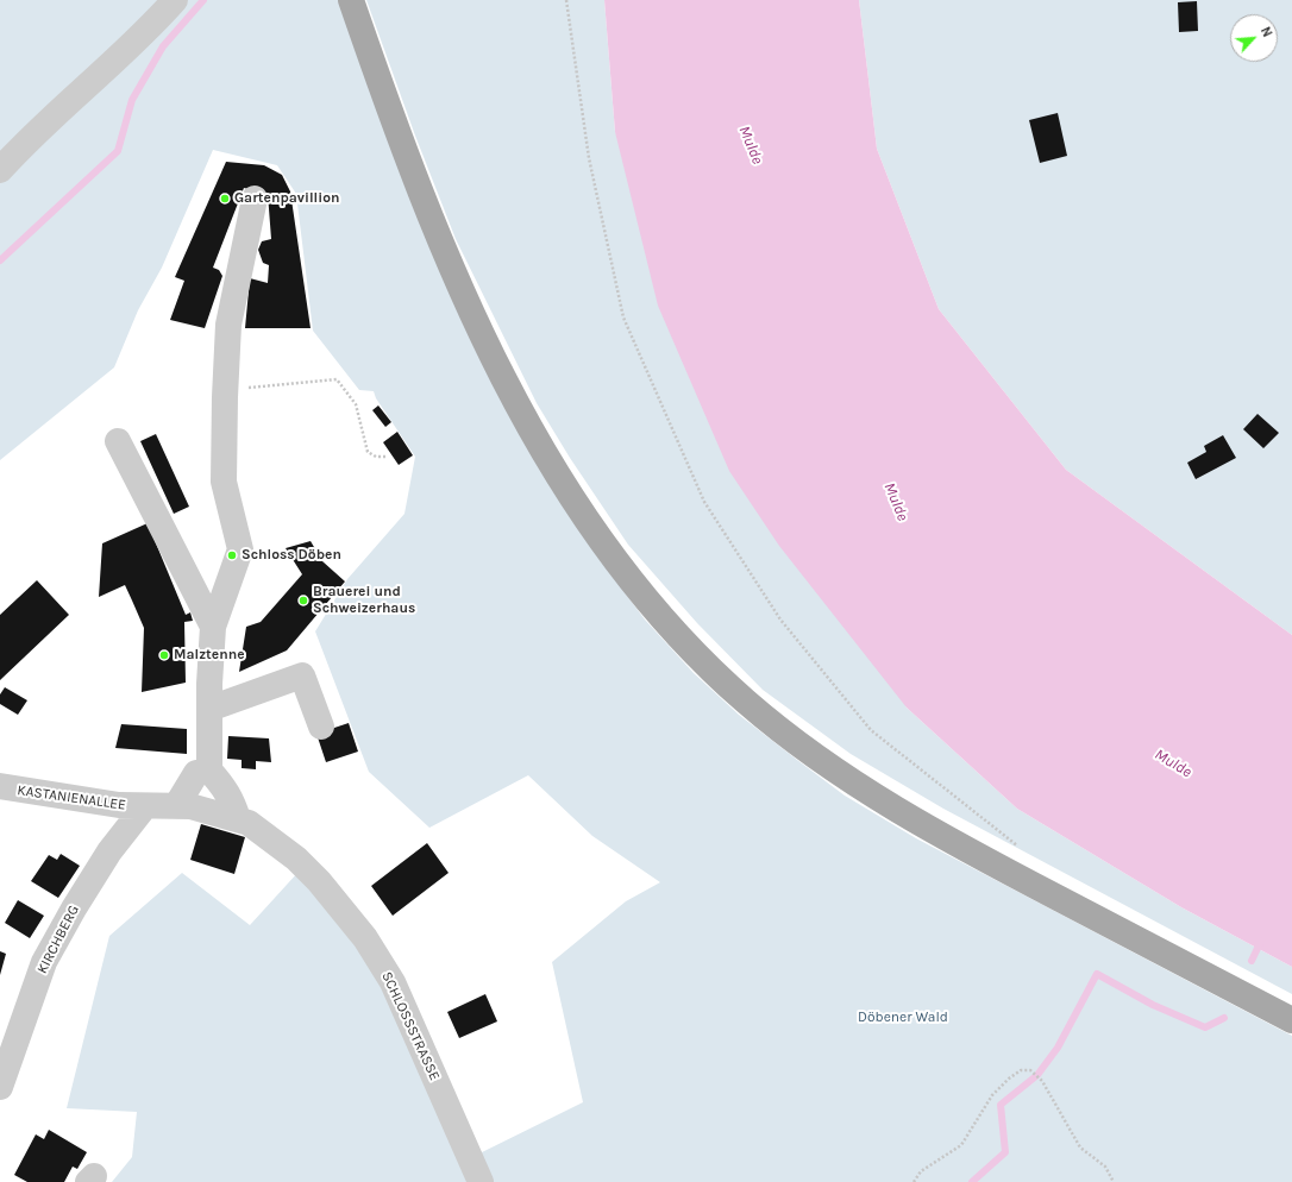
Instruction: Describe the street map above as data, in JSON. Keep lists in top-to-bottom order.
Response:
{
  "streets": {
    "street": ["KASTANIENALLEE", "KIRCHBERG", "SCHLOSSSTRASSE"]
  },
  "crossings": [
    ["KASTANIENALLEE", "KIRCHBERG"],
    ["KASTANIENALLEE", "SCHLOSSSTRASSE"],
    ["KIRCHBERG", "SCHLOSSSTRASSE"]
  ],
  "water": ["Mulde"],
  "parks": ["Döbener Wald"],
  "places": [
    "Gartenpavillion",
    "Schloss Döben",
    "Brauerei und Schweizerhaus",
    "Malztenne"
  ],
  "north": "top right"
}
